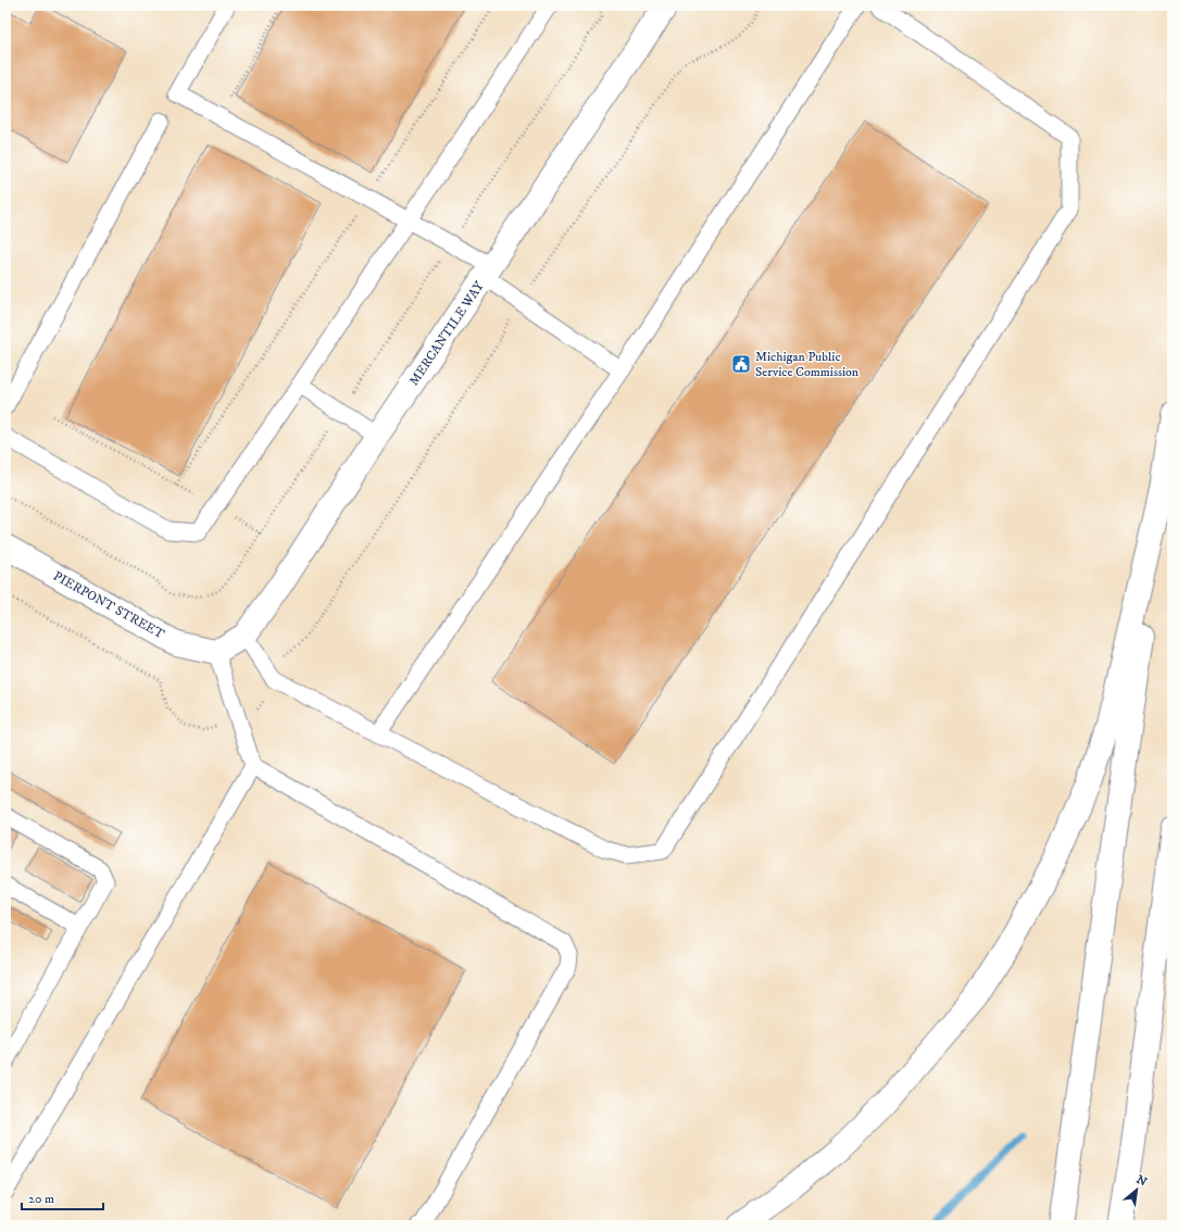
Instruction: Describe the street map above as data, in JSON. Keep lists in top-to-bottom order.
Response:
{
  "streets": {
    "main road": ["MERCANTILE WAY", "PIERPONT STREET"]
  },
  "crossings": [
    ["MERCANTILE WAY", "PIERPONT STREET"]
  ],
  "places": {
    "public building": ["Michigan Public Service Commission"]
  },
  "scale_bar": "20 m",
  "north": "top right"
}
